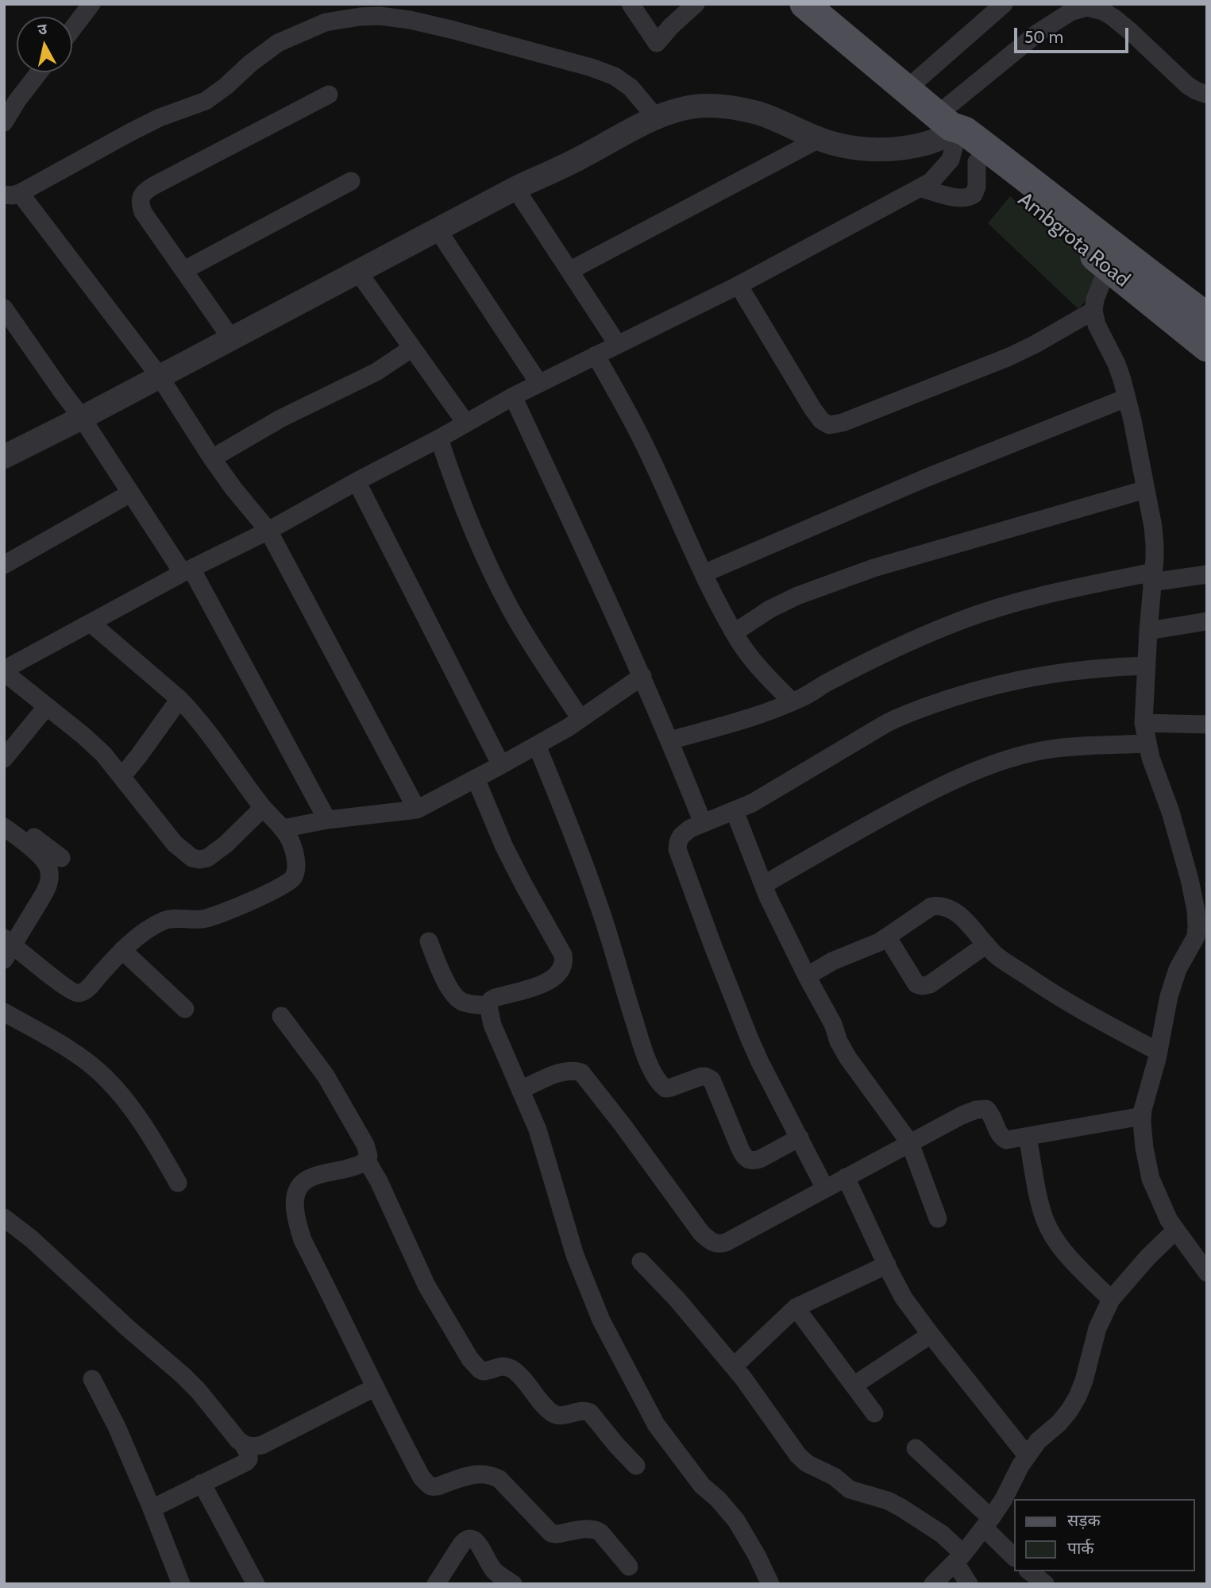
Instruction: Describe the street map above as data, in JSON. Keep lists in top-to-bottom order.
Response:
{
  "streets": {
    "main road": ["Ambgrota Road"]
  },
  "legend": ["सड़क", "पार्क"],
  "scale_bar": "50 m",
  "north": "top"
}
